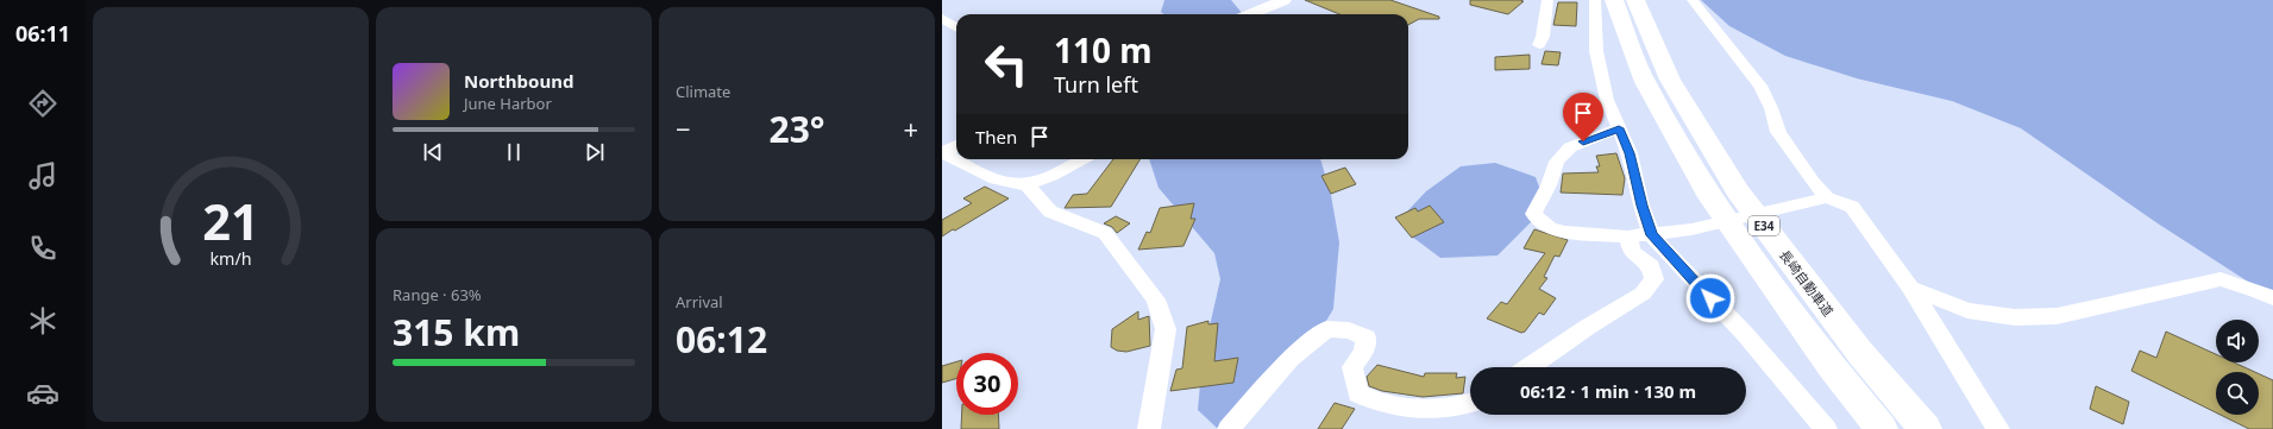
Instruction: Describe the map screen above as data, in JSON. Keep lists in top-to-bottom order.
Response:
{
  "streets": {
    "highway": ["E34", "長崎自動車道"]
  },
  "page": {
    "tabs": "06:11",
    "tile": [
      "Climate",
      ["Range · 63%", "315 km"],
      ["Arrival", "06:12"]
    ],
    "turn": ["110 m", "Turn left"],
    "song": ["Northbound", "June Harbor"],
    "heat": ["−", "23°", "+"],
    "then": "Then",
    "limit": "30",
    "trip": "06:12 · 1 min · 130 m",
    "gauge": ["21", "km/h"]
  }
}
